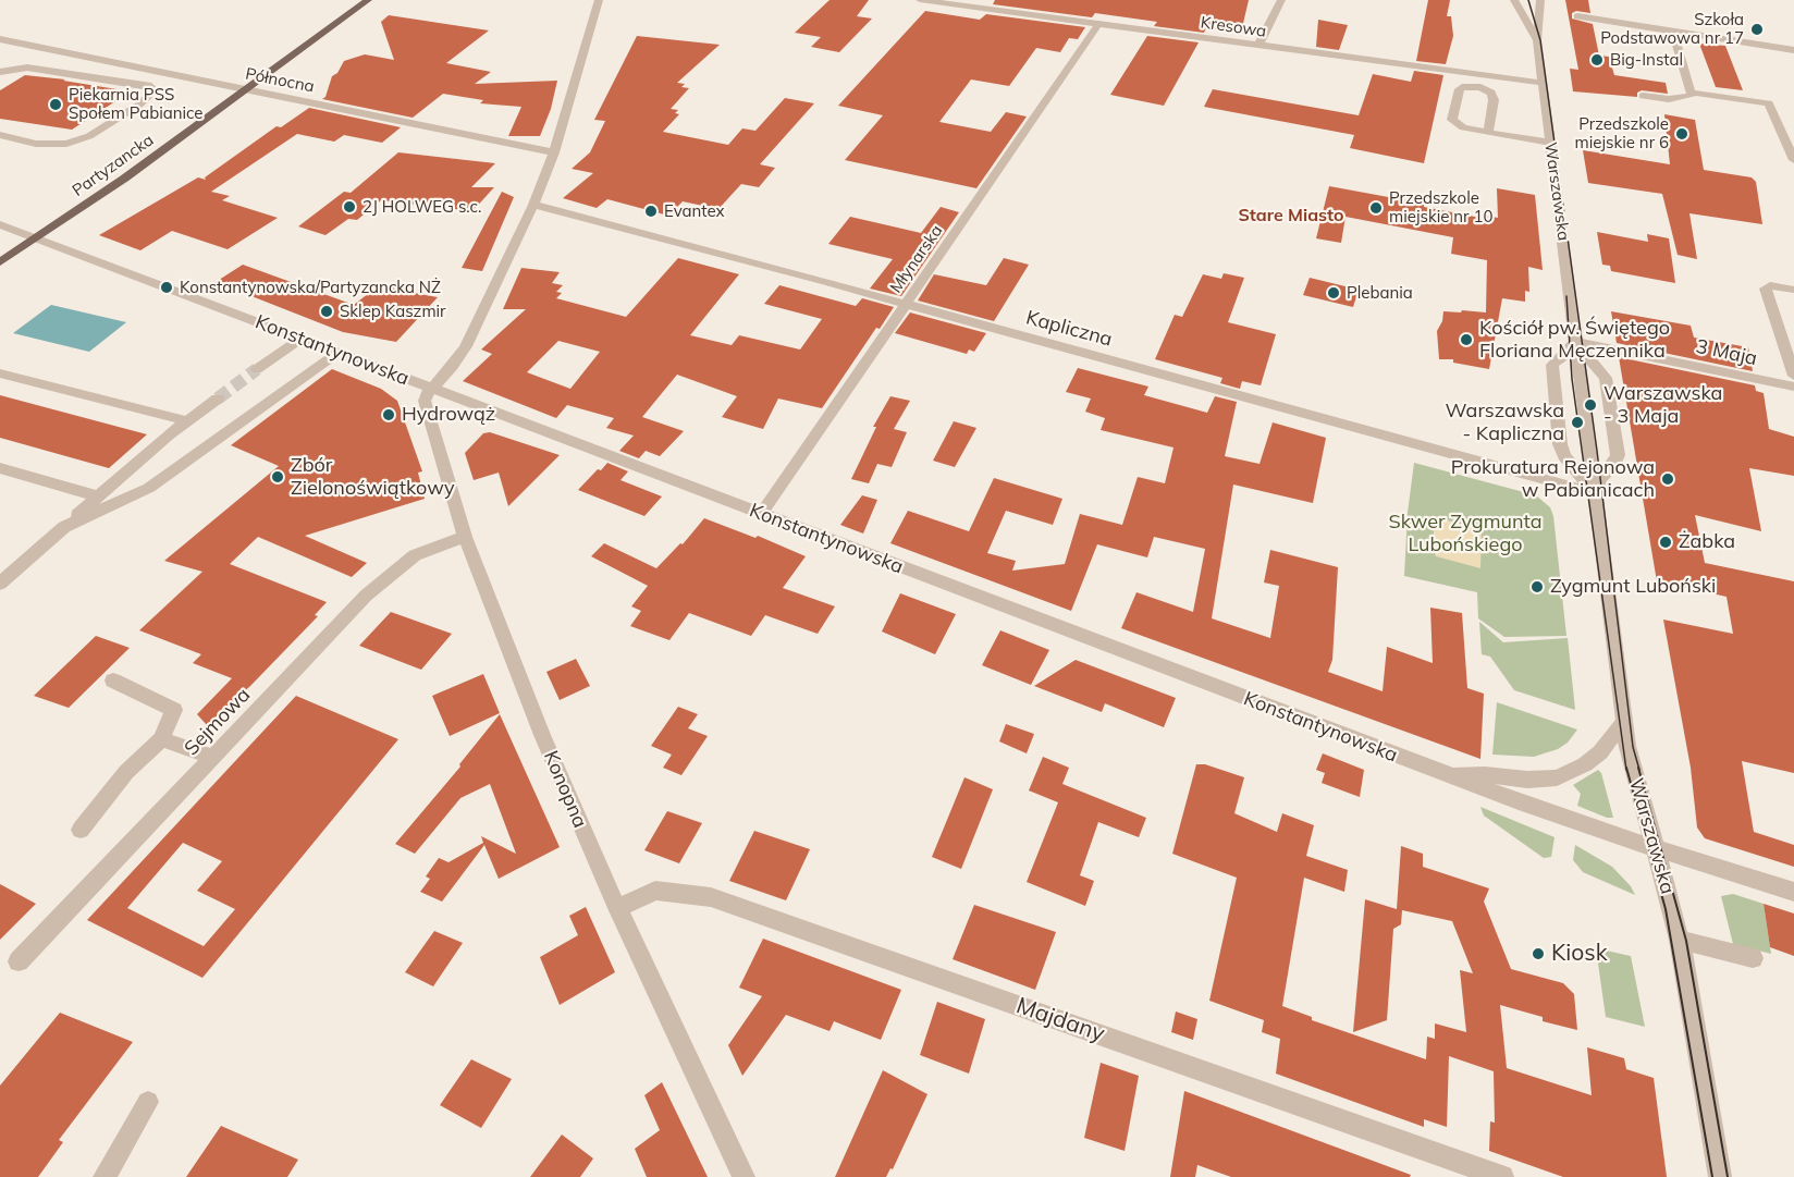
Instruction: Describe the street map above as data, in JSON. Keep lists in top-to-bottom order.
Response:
{
  "streets": {
    "main road": ["Partyzancka"],
    "street": [
      "Kresowa",
      "Północna",
      "Warszawska",
      "Młynarska",
      "Kapliczna",
      "Konstantynowska",
      "3 Maja",
      "Sejmowa",
      "Konopna",
      "Majdany"
    ]
  },
  "crossings": [
    ["Kresowa", "Warszawska"],
    ["Kresowa", "Młynarska"],
    ["Północna", "Partyzancka"],
    ["Partyzancka", "Konstantynowska"],
    ["Warszawska", "Kapliczna"],
    ["Warszawska", "Konstantynowska"],
    ["Warszawska", "3 Maja"],
    ["Młynarska", "Kapliczna"],
    ["Młynarska", "Konstantynowska"],
    ["Konstantynowska", "Konopna"],
    ["Sejmowa", "Konopna"],
    ["Konopna", "Majdany"]
  ],
  "districts": ["Stare Miasto"],
  "parks": ["Skwer Zygmunta Lubońskiego"],
  "places": [
    "Szkoła Podstawowa nr 17",
    "Big-Instal",
    "Piekarnia PSS Społem Pabianice",
    "Przedszkole miejskie nr 6",
    "2J HOLWEG s.c.",
    "Przedszkole miejskie nr 10",
    "Evantex",
    "Konstantynowska/Partyzancka NŻ",
    "Plebania",
    "Sklep Kaszmir",
    "Kościół pw. Świętego Floriana Męczennika",
    "Warszawska - 3 Maja",
    "Hydrowąż",
    "Warszawska - Kapliczna",
    "Zbór Zielonoświątkowy",
    "Prokuratura Rejonowa w Pabianicach",
    "Żabka",
    "Zygmunt Luboński",
    "Kiosk"
  ]
}
